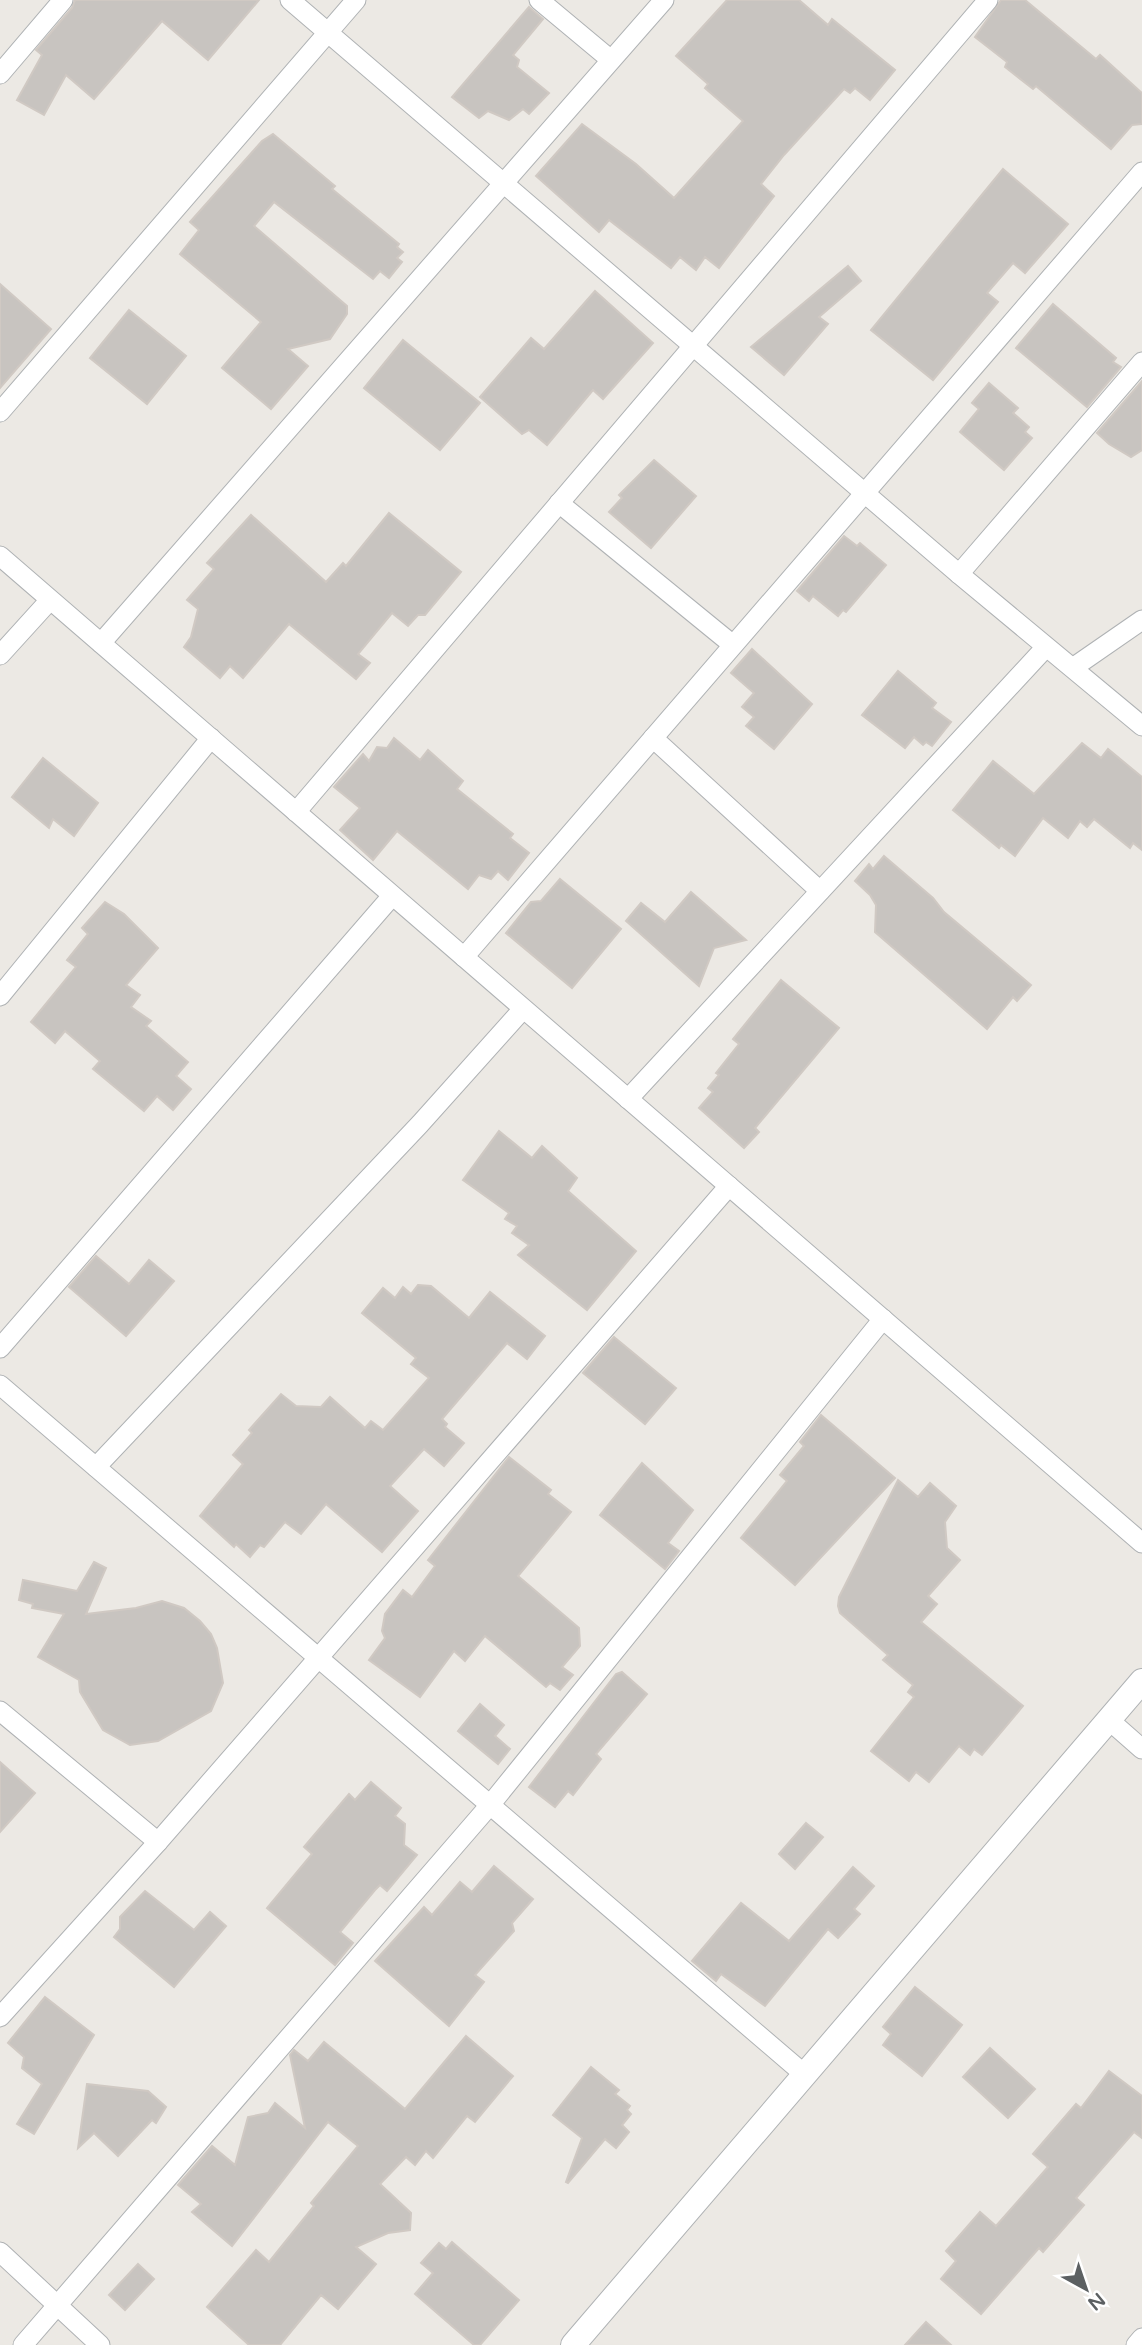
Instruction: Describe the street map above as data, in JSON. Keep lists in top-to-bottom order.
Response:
{
  "north": "bottom right"
}
